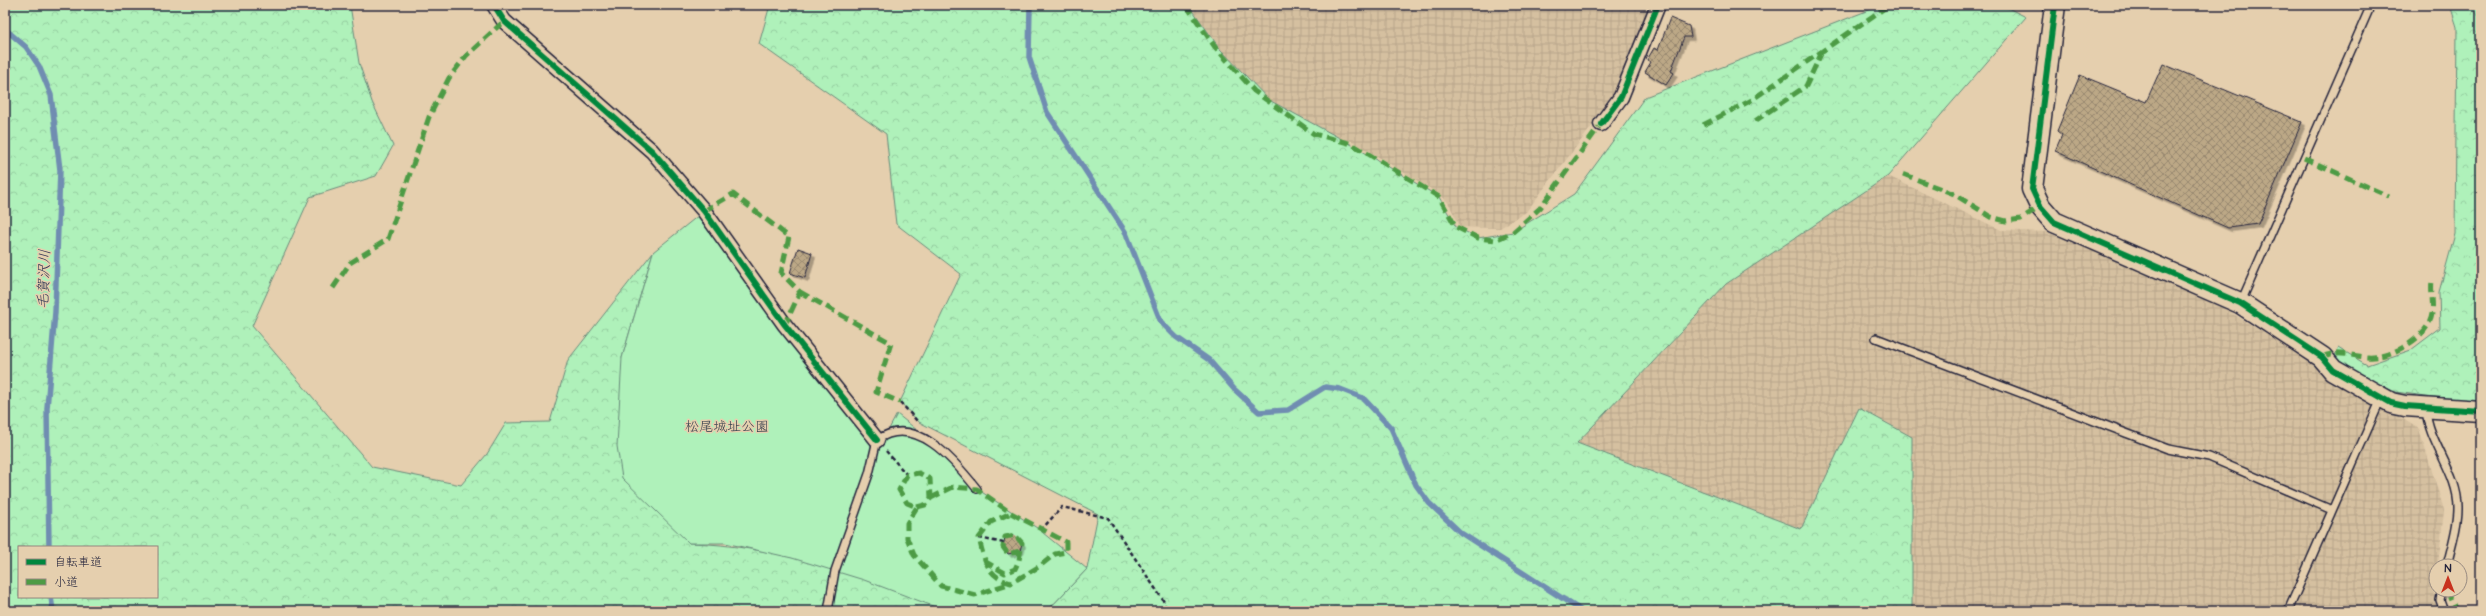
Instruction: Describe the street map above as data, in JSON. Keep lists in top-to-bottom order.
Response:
{
  "water": ["毛賀沢川"],
  "parks": ["松尾城址公園"],
  "legend": ["自転車道", "小道"],
  "north": "top"
}
